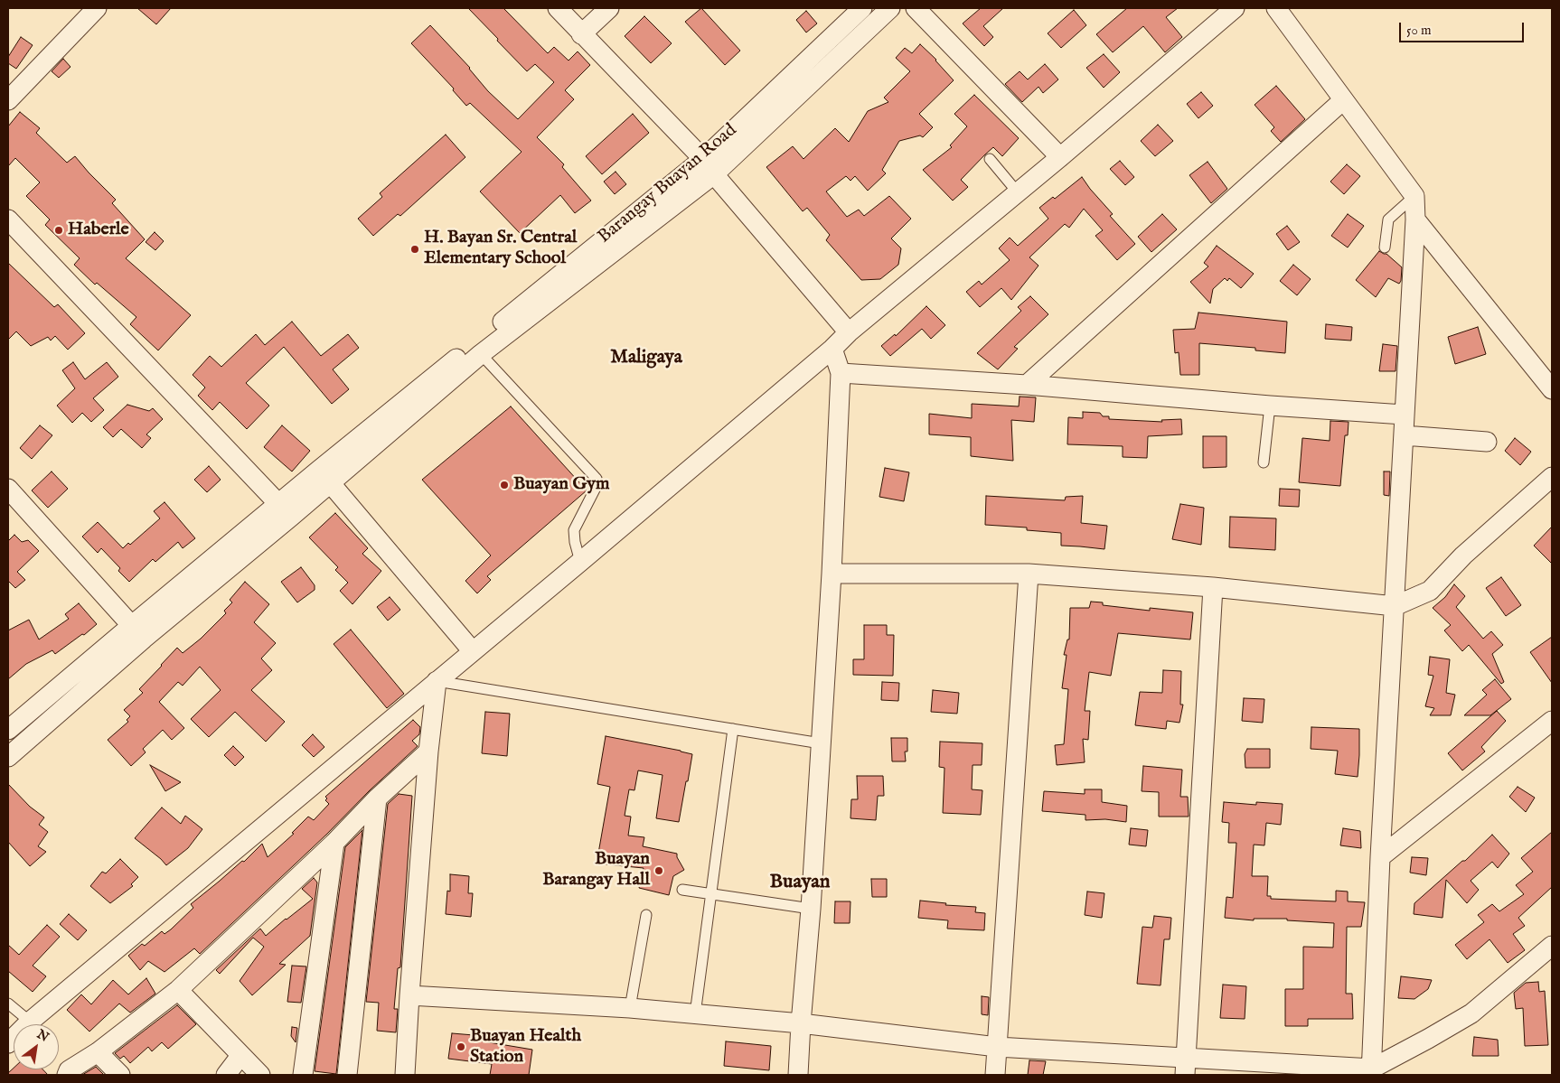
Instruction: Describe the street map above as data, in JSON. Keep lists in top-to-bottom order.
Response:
{
  "streets": {
    "street": ["Barangay Buayan Road"]
  },
  "districts": ["Maligaya", "Buayan"],
  "places": [
    "Haberle",
    "H. Bayan Sr. Central Elementary School",
    "Buayan Gym",
    "Buayan Barangay Hall",
    "Buayan Health Station"
  ],
  "scale_bar": "50 m",
  "north": "top right"
}
